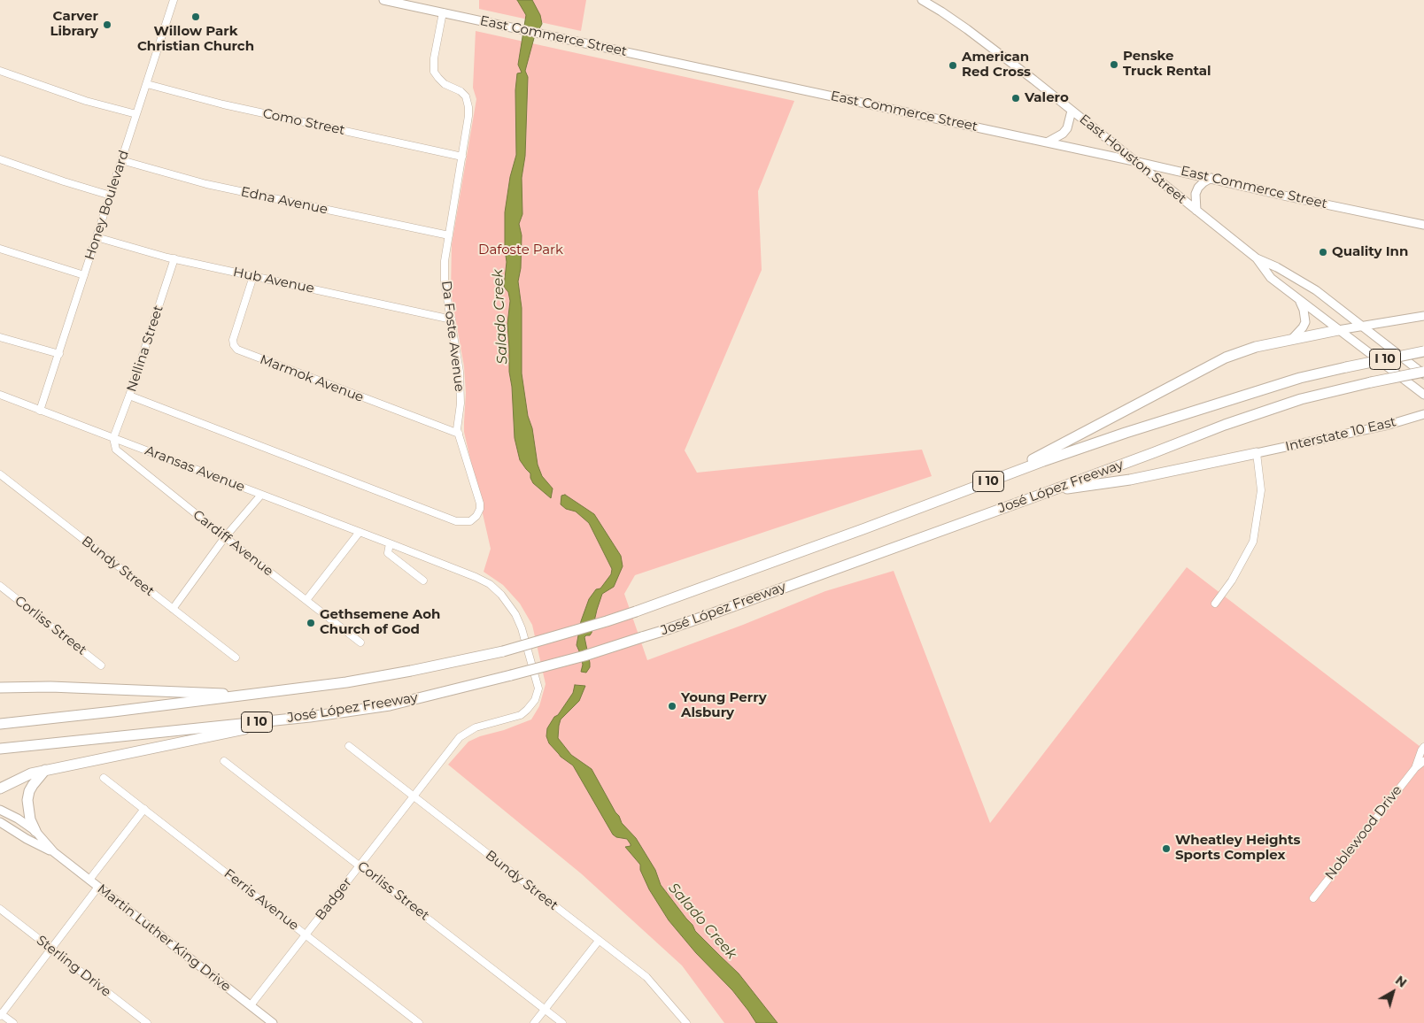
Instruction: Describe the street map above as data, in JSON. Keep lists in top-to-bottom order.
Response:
{
  "streets": {
    "highway": ["I 10", "José López Freeway"],
    "main road": [
      "East Commerce Street",
      "East Houston Street",
      "Interstate 10 East",
      "Martin Luther King Drive"
    ],
    "street": [
      "Como Street",
      "Edna Avenue",
      "Honey Boulevard",
      "Hub Avenue",
      "Da Foste Avenue",
      "Nellina Street",
      "Marmok Avenue",
      "Aransas Avenue",
      "Cardiff Avenue",
      "Bundy Street",
      "Corliss Street",
      "Noblewood Drive",
      "Badger",
      "Ferris Avenue",
      "Sterling Drive"
    ]
  },
  "crossings": [
    ["East Commerce Street", "East Houston Street"],
    ["East Commerce Street", "Da Foste Avenue"],
    ["Como Street", "Honey Boulevard"],
    ["Como Street", "Da Foste Avenue"],
    ["East Houston Street", "José López Freeway"],
    ["Edna Avenue", "Honey Boulevard"],
    ["Edna Avenue", "Da Foste Avenue"],
    ["Honey Boulevard", "Hub Avenue"],
    ["Honey Boulevard", "Aransas Avenue"],
    ["Hub Avenue", "Da Foste Avenue"],
    ["Hub Avenue", "Nellina Street"],
    ["Hub Avenue", "Marmok Avenue"],
    ["Da Foste Avenue", "Nellina Street"],
    ["Da Foste Avenue", "Marmok Avenue"],
    ["Nellina Street", "Aransas Avenue"],
    ["Nellina Street", "Cardiff Avenue"],
    ["Aransas Avenue", "Cardiff Avenue"],
    ["Aransas Avenue", "Badger"],
    ["Bundy Street", "Badger"],
    ["Corliss Street", "Badger"],
    ["Badger", "Ferris Avenue"],
    ["Badger", "Martin Luther King Drive"]
  ],
  "water": ["Salado Creek"],
  "parks": ["Dafoste Park"],
  "places": [
    "Willow Park Christian Church",
    "Carver Library",
    "Penske Truck Rental",
    "American Red Cross",
    "Valero",
    "Quality Inn",
    "Gethsemene Aoh Church of God",
    "Young Perry Alsbury",
    "Wheatley Heights Sports Complex"
  ],
  "north": "top right"
}
